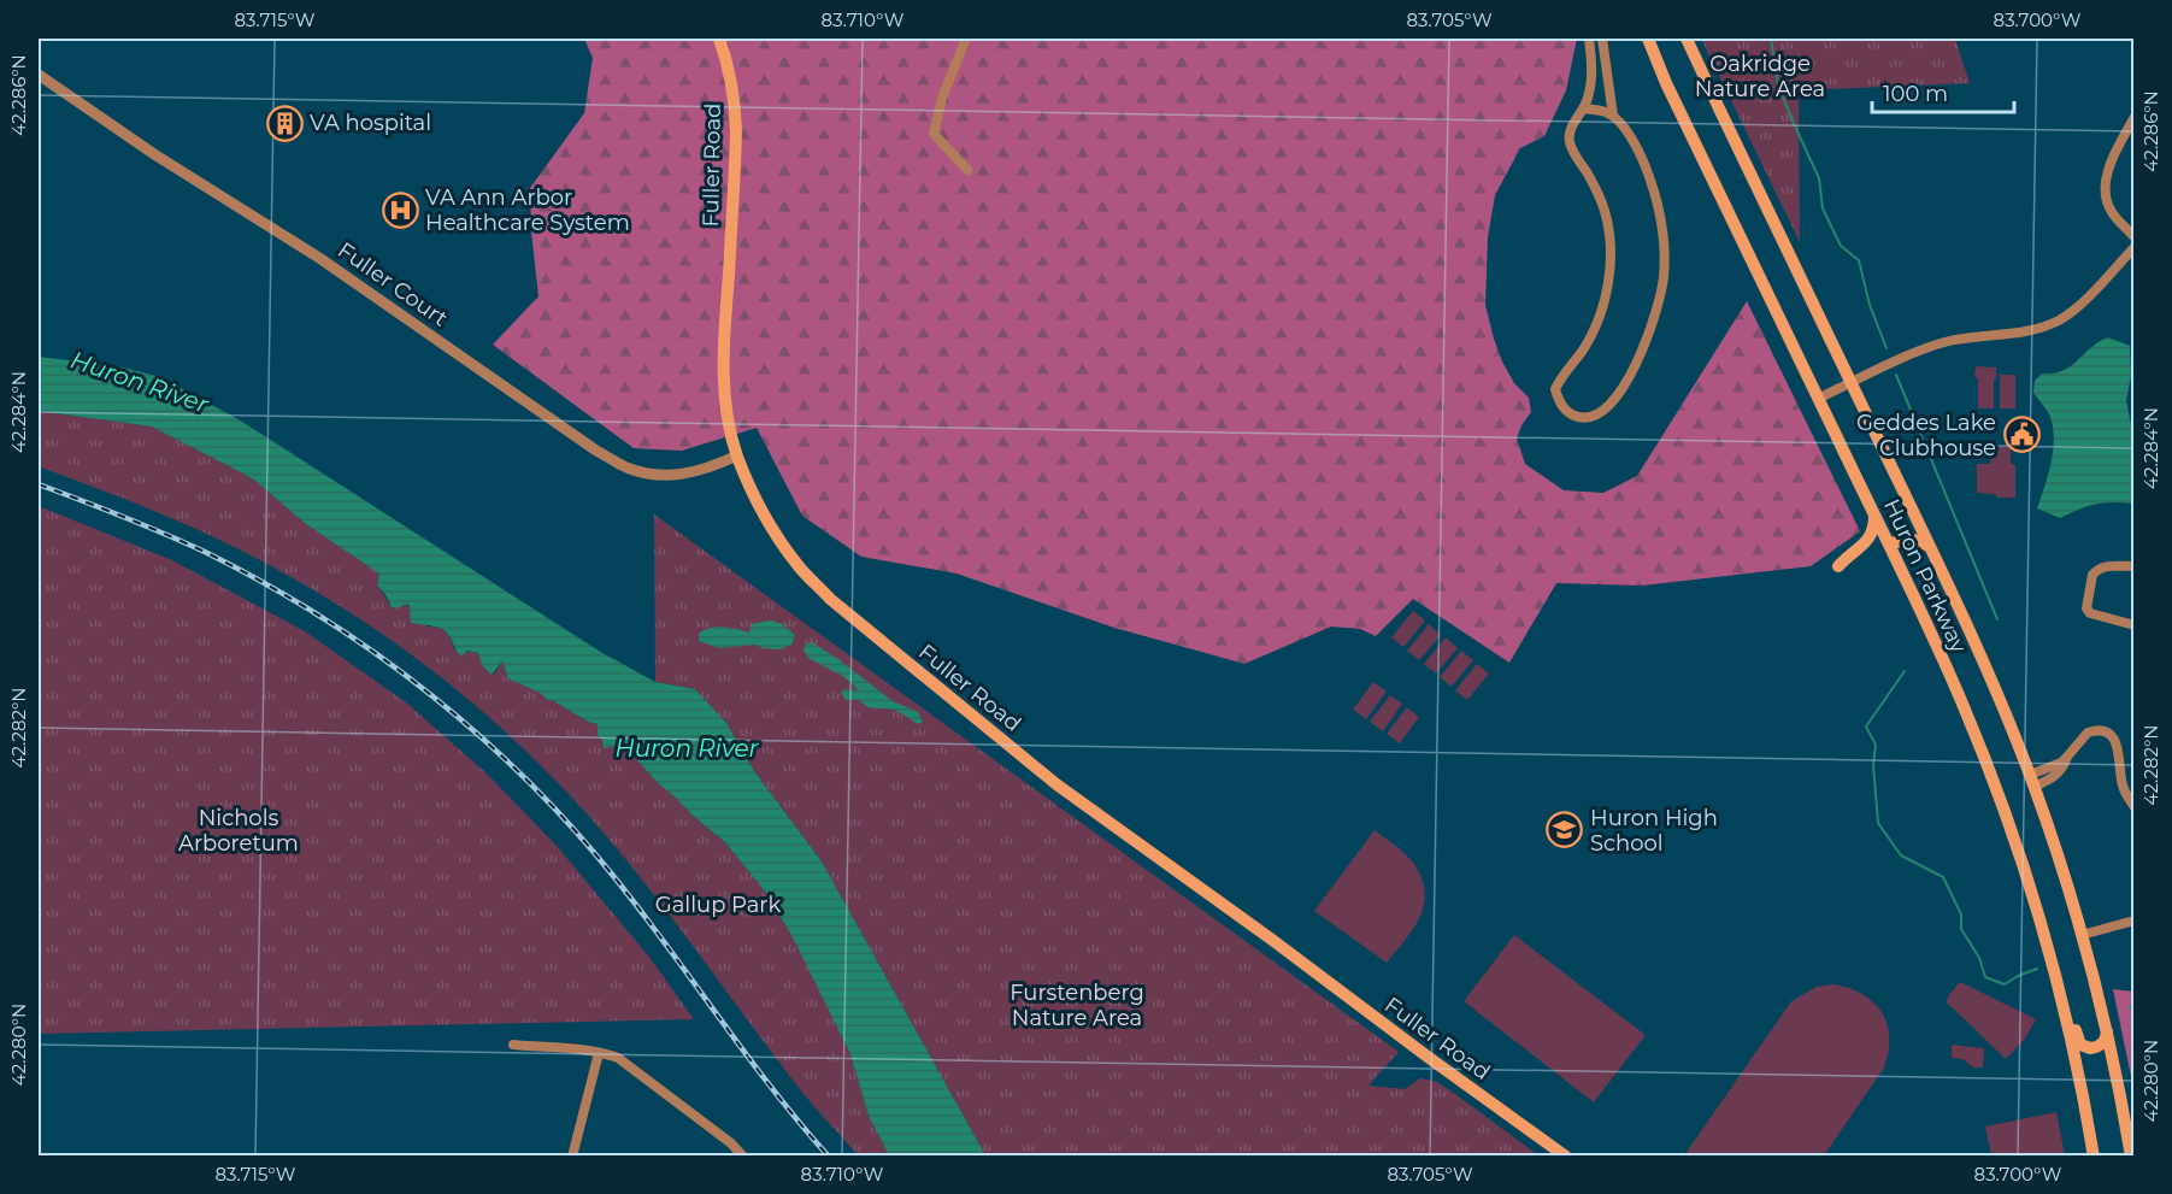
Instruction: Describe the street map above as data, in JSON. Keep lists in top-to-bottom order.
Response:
{
  "streets": {
    "main road": ["Fuller Road", "Huron Parkway"],
    "street": ["Fuller Court"]
  },
  "crossings": [
    ["Fuller Road", "Fuller Court"]
  ],
  "water": ["Huron River"],
  "parks": [
    "Oakridge Nature Area",
    "Nichols Arboretum",
    "Gallup Park",
    "Furstenberg Nature Area"
  ],
  "places": {
    "building": ["VA hospital"],
    "hospital": ["VA Ann Arbor Healthcare System"],
    "public building": ["Geddes Lake Clubhouse"],
    "school or university": ["Huron High School"]
  },
  "scale_bar": "100 m",
  "coordinates": [
    "83.715°W",
    "83.710°W",
    "83.705°W",
    "83.700°W",
    "42.286°N",
    "42.284°N",
    "42.282°N",
    "42.280°N"
  ]
}
